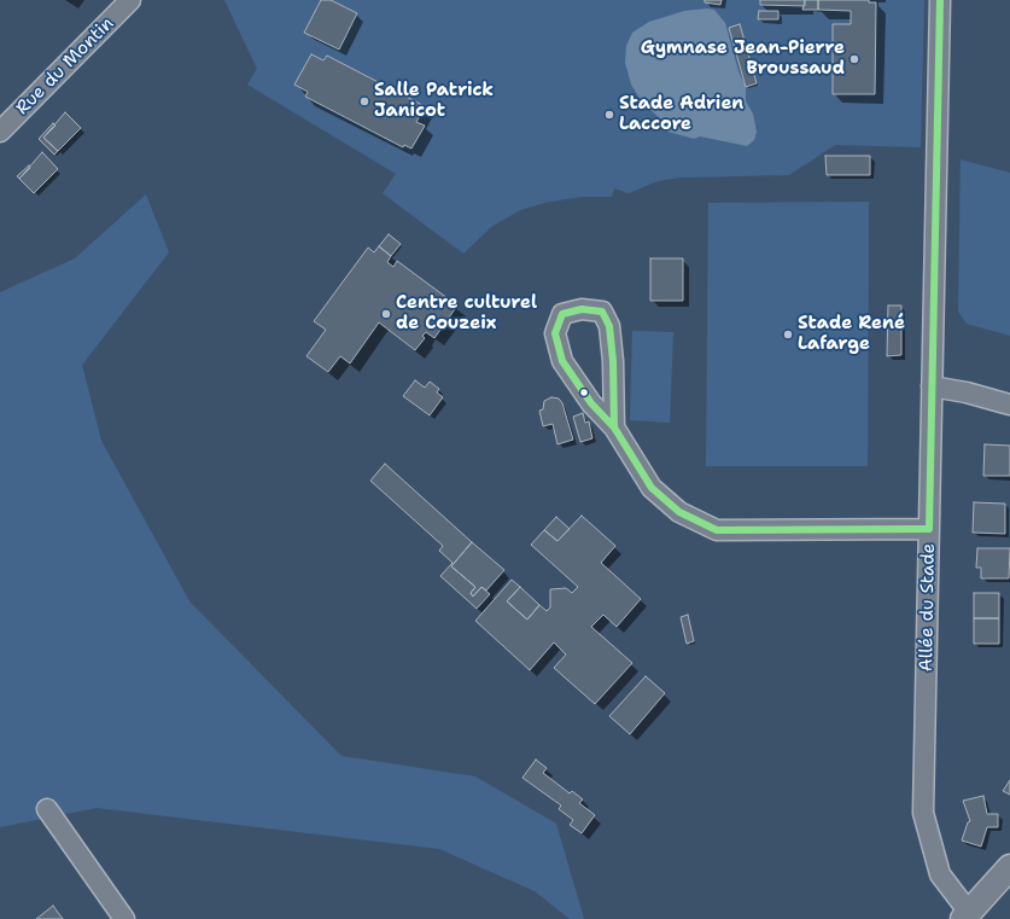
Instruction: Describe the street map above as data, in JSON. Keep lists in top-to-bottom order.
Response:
{
  "streets": {
    "street": ["Rue du Montin", "Allée du Stade"]
  },
  "places": [
    "Gymnase Jean-Pierre Broussaud",
    "Salle Patrick Janicot",
    "Stade Adrien Laccore",
    "Centre culturel de Couzeix",
    "Stade René Lafarge"
  ]
}
